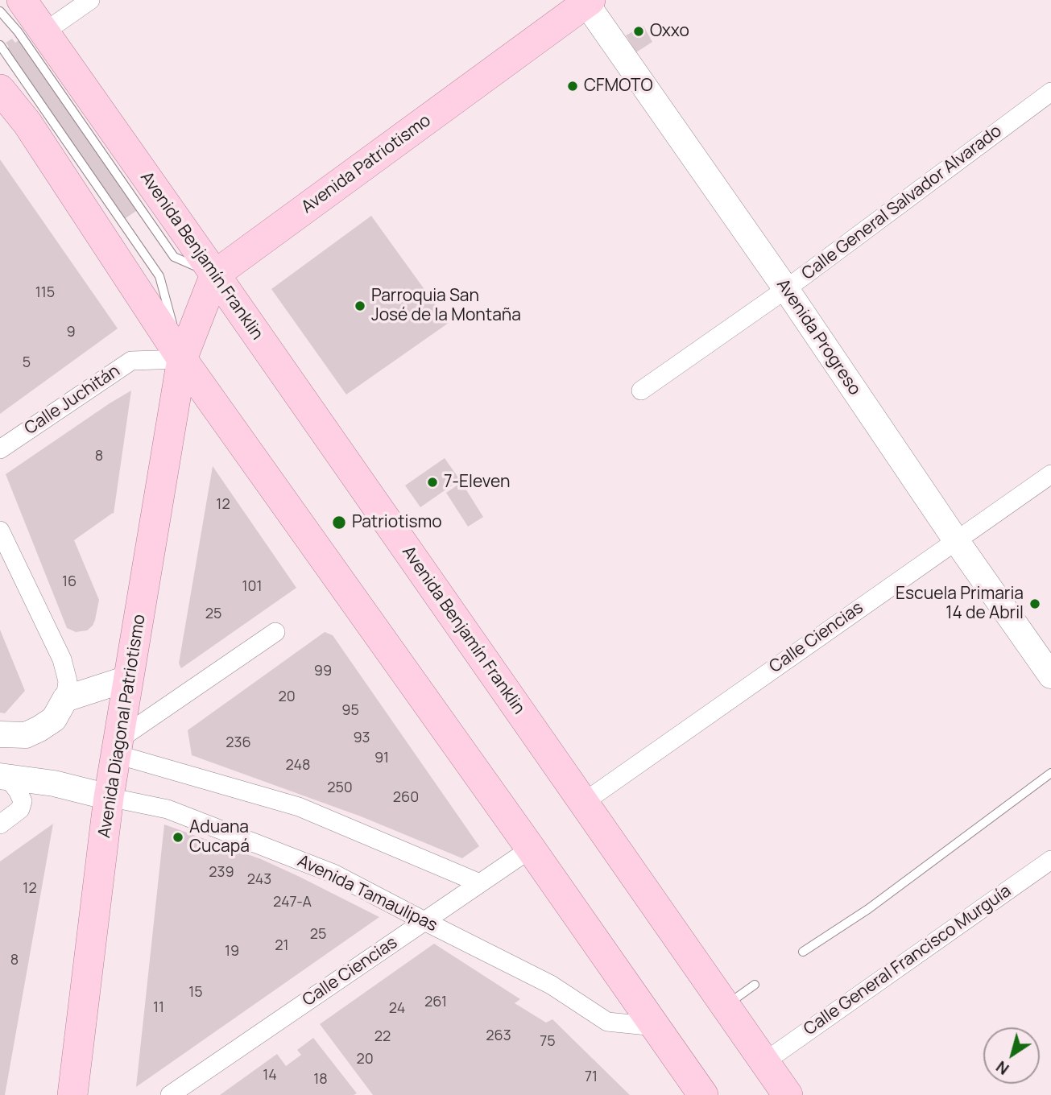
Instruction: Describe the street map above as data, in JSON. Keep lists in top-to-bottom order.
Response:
{
  "streets": {
    "main road": ["Avenida Patriotismo", "Avenida Benjamín Franklin", "Avenida Diagonal Patriotismo"],
    "street": [
      "Calle General Salvador Alvarado",
      "Avenida Progreso",
      "Calle Juchitán",
      "Calle Ciencias",
      "Avenida Tamaulipas",
      "Calle General Francisco Murguía"
    ]
  },
  "crossings": [
    ["Avenida Patriotismo", "Avenida Benjamín Franklin"],
    ["Avenida Patriotismo", "Avenida Progreso"],
    ["Calle General Salvador Alvarado", "Avenida Progreso"],
    ["Avenida Benjamín Franklin", "Calle Ciencias"],
    ["Avenida Benjamín Franklin", "Calle General Francisco Murguía"],
    ["Avenida Progreso", "Calle Ciencias"],
    ["Calle Juchitán", "Avenida Diagonal Patriotismo"],
    ["Calle Ciencias", "Avenida Tamaulipas"],
    ["Avenida Diagonal Patriotismo", "Avenida Tamaulipas"]
  ],
  "places": [
    "Oxxo",
    "CFMOTO",
    "Parroquia San José de la Montaña",
    "7-Eleven",
    "Patriotismo",
    "Escuela Primaria 14 de Abril",
    "Aduana Cucapá"
  ],
  "house_numbers": [
    "115",
    "9",
    "5",
    "8",
    "12",
    "16",
    "101",
    "25",
    "99",
    "20",
    "95",
    "93",
    "236",
    "91",
    "248",
    "250",
    "260",
    "239",
    "243",
    "12",
    "247-A",
    "25",
    "21",
    "19",
    "8",
    "15",
    "261",
    "11",
    "24",
    "263",
    "22",
    "75",
    "20",
    "14",
    "71",
    "18"
  ],
  "north": "bottom left"
}
